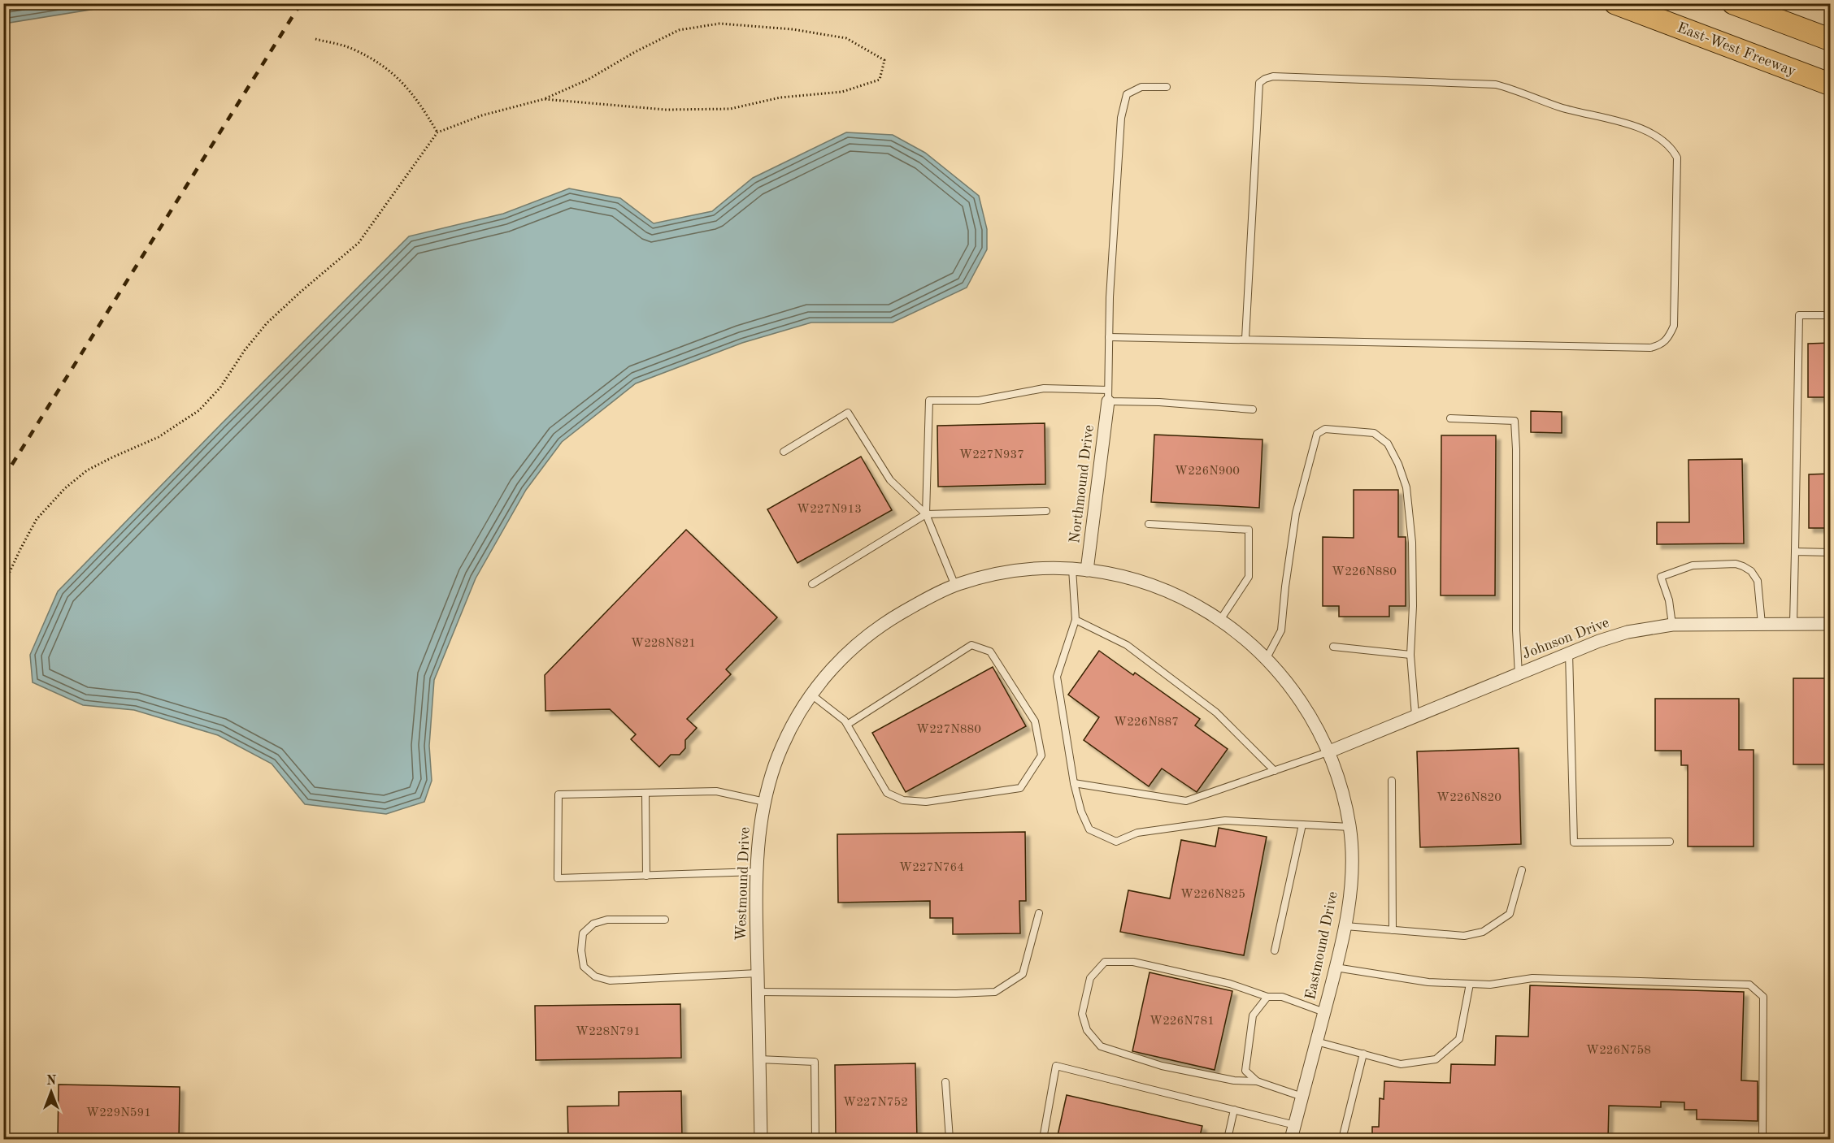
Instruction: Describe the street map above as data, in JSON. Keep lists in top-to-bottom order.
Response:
{
  "streets": {
    "highway": ["East-West Freeway"],
    "street": [
      "Northmound Drive",
      "Johnson Drive",
      "Westmound Drive",
      "Eastmound Drive"
    ]
  },
  "crossings": [
    ["Northmound Drive", "Westmound Drive"],
    ["Northmound Drive", "Eastmound Drive"],
    ["Johnson Drive", "Eastmound Drive"],
    ["Westmound Drive", "Eastmound Drive"]
  ],
  "house_numbers": [
    "W227N937",
    "W226N900",
    "W227N913",
    "W226N880",
    "W228N821",
    "W226N887",
    "W227N880",
    "W226N820",
    "W227N764",
    "W226N825",
    "W226N781",
    "W228N791",
    "W226N758",
    "W227N752",
    "W229N591"
  ],
  "north": "top"
}
